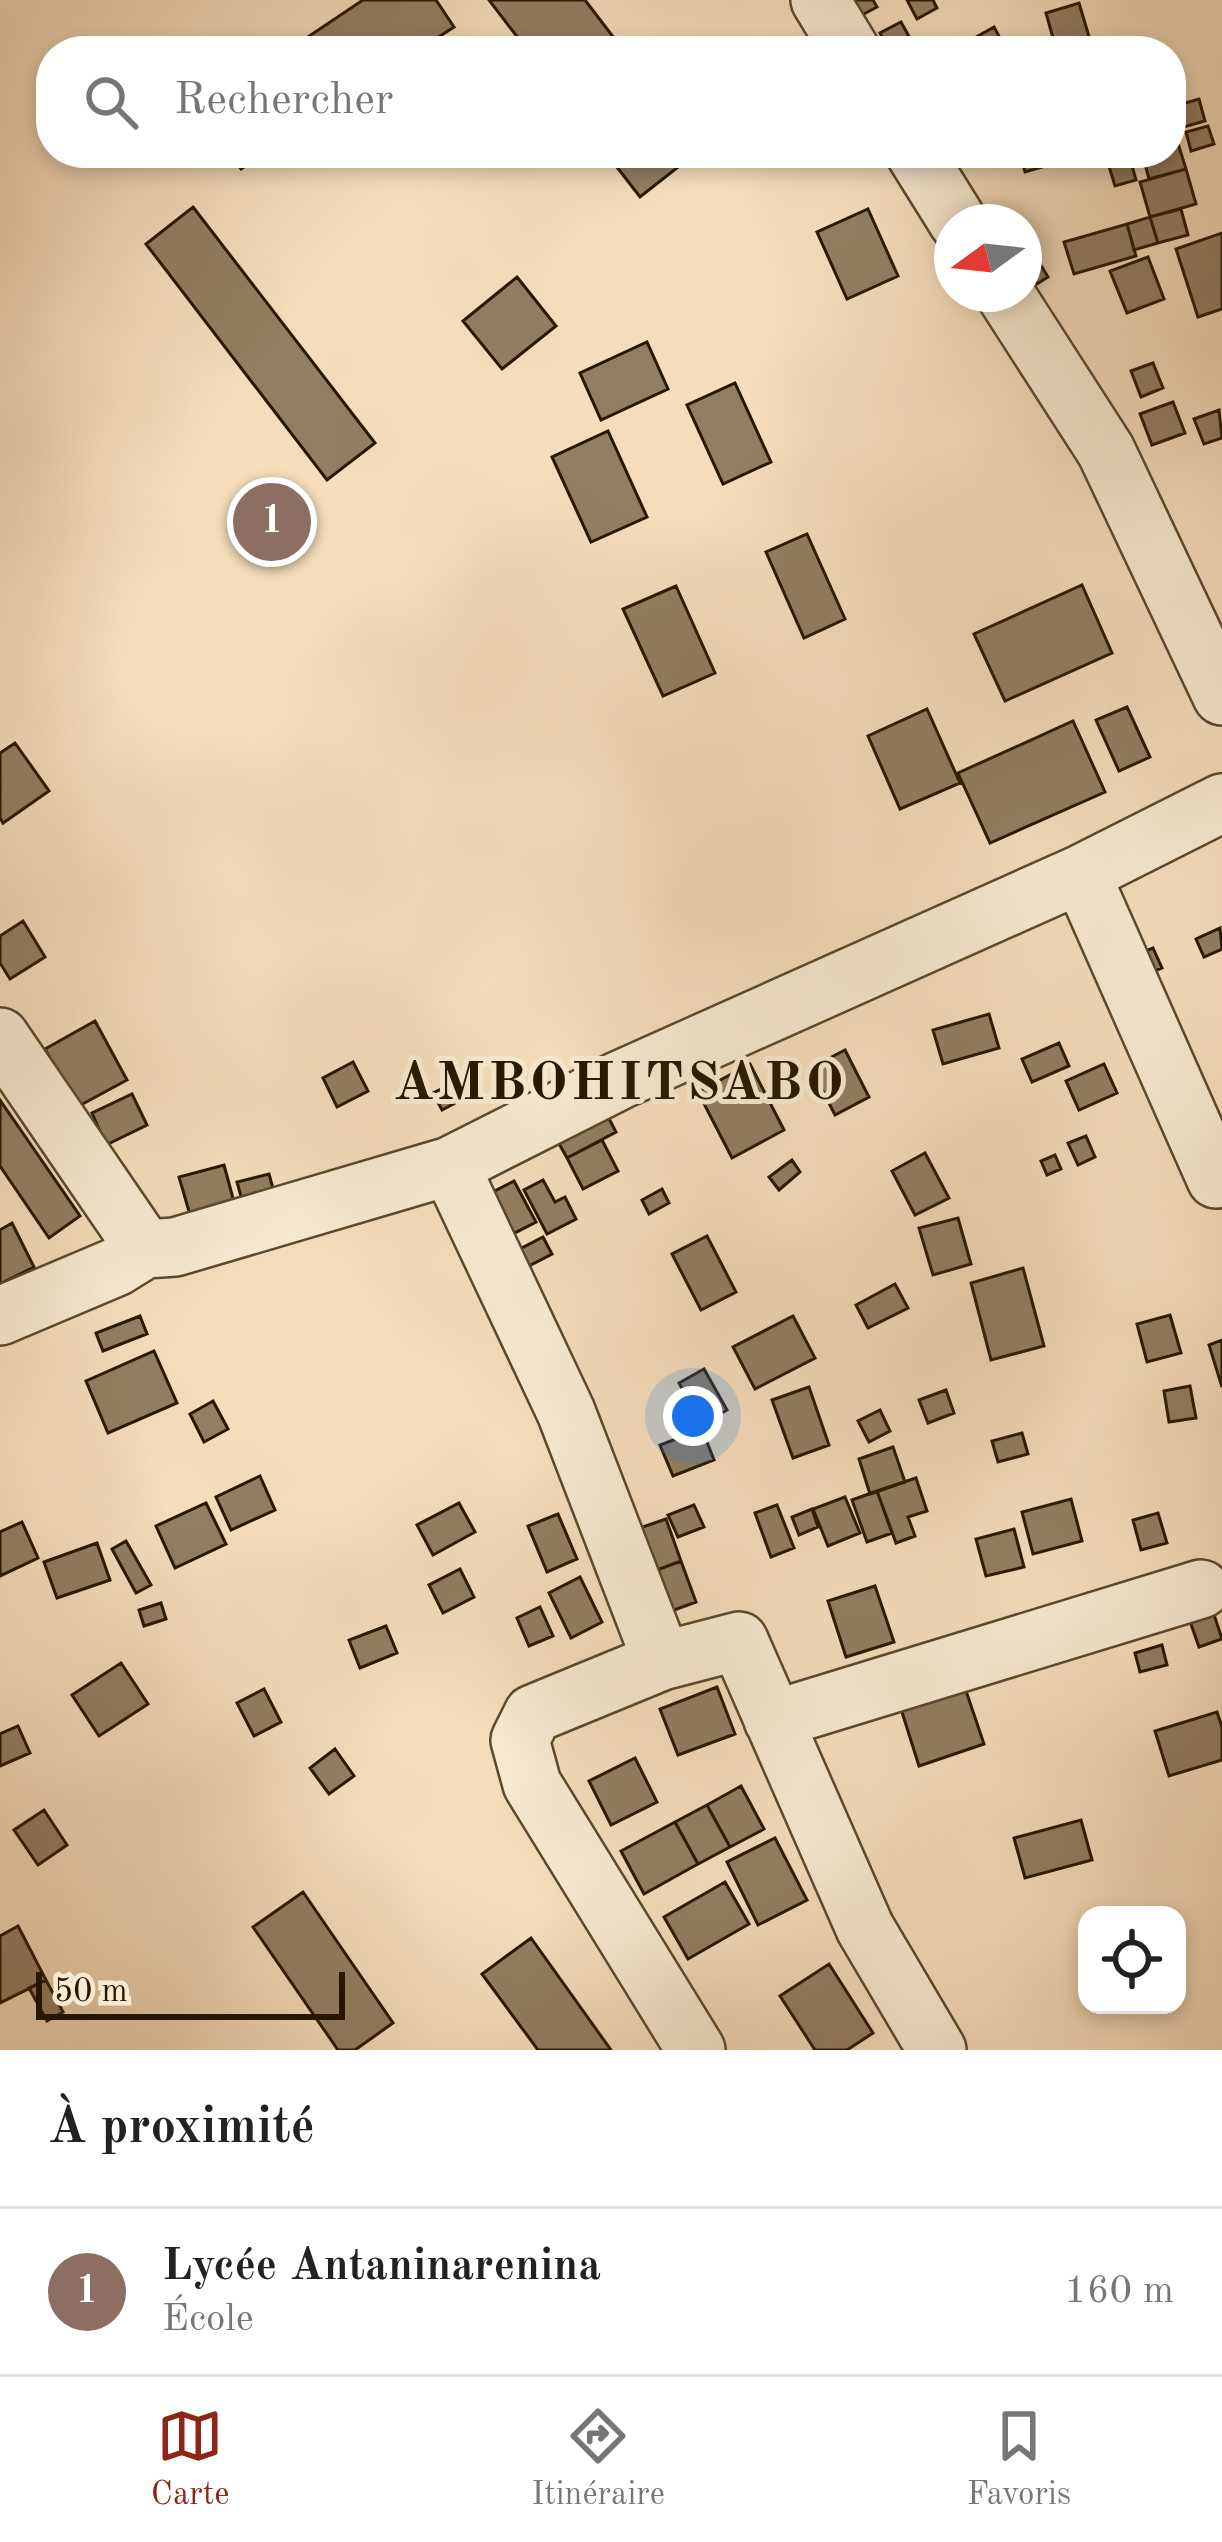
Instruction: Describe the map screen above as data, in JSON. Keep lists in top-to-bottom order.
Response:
{
  "districts": ["AMBOHITSABO"],
  "scale_bar": "50 m",
  "north": "left",
  "page": {
    "search": "Rechercher",
    "pins": "1",
    "scale": "50 m",
    "heading": "À proximité",
    "list": [
      {
        "mark": "1",
        "name": "Lycée Antaninarenina",
        "note": "École",
        "value": "160 m"
      }
    ],
    "nav": ["Carte", "Itinéraire", "Favoris"]
  }
}
